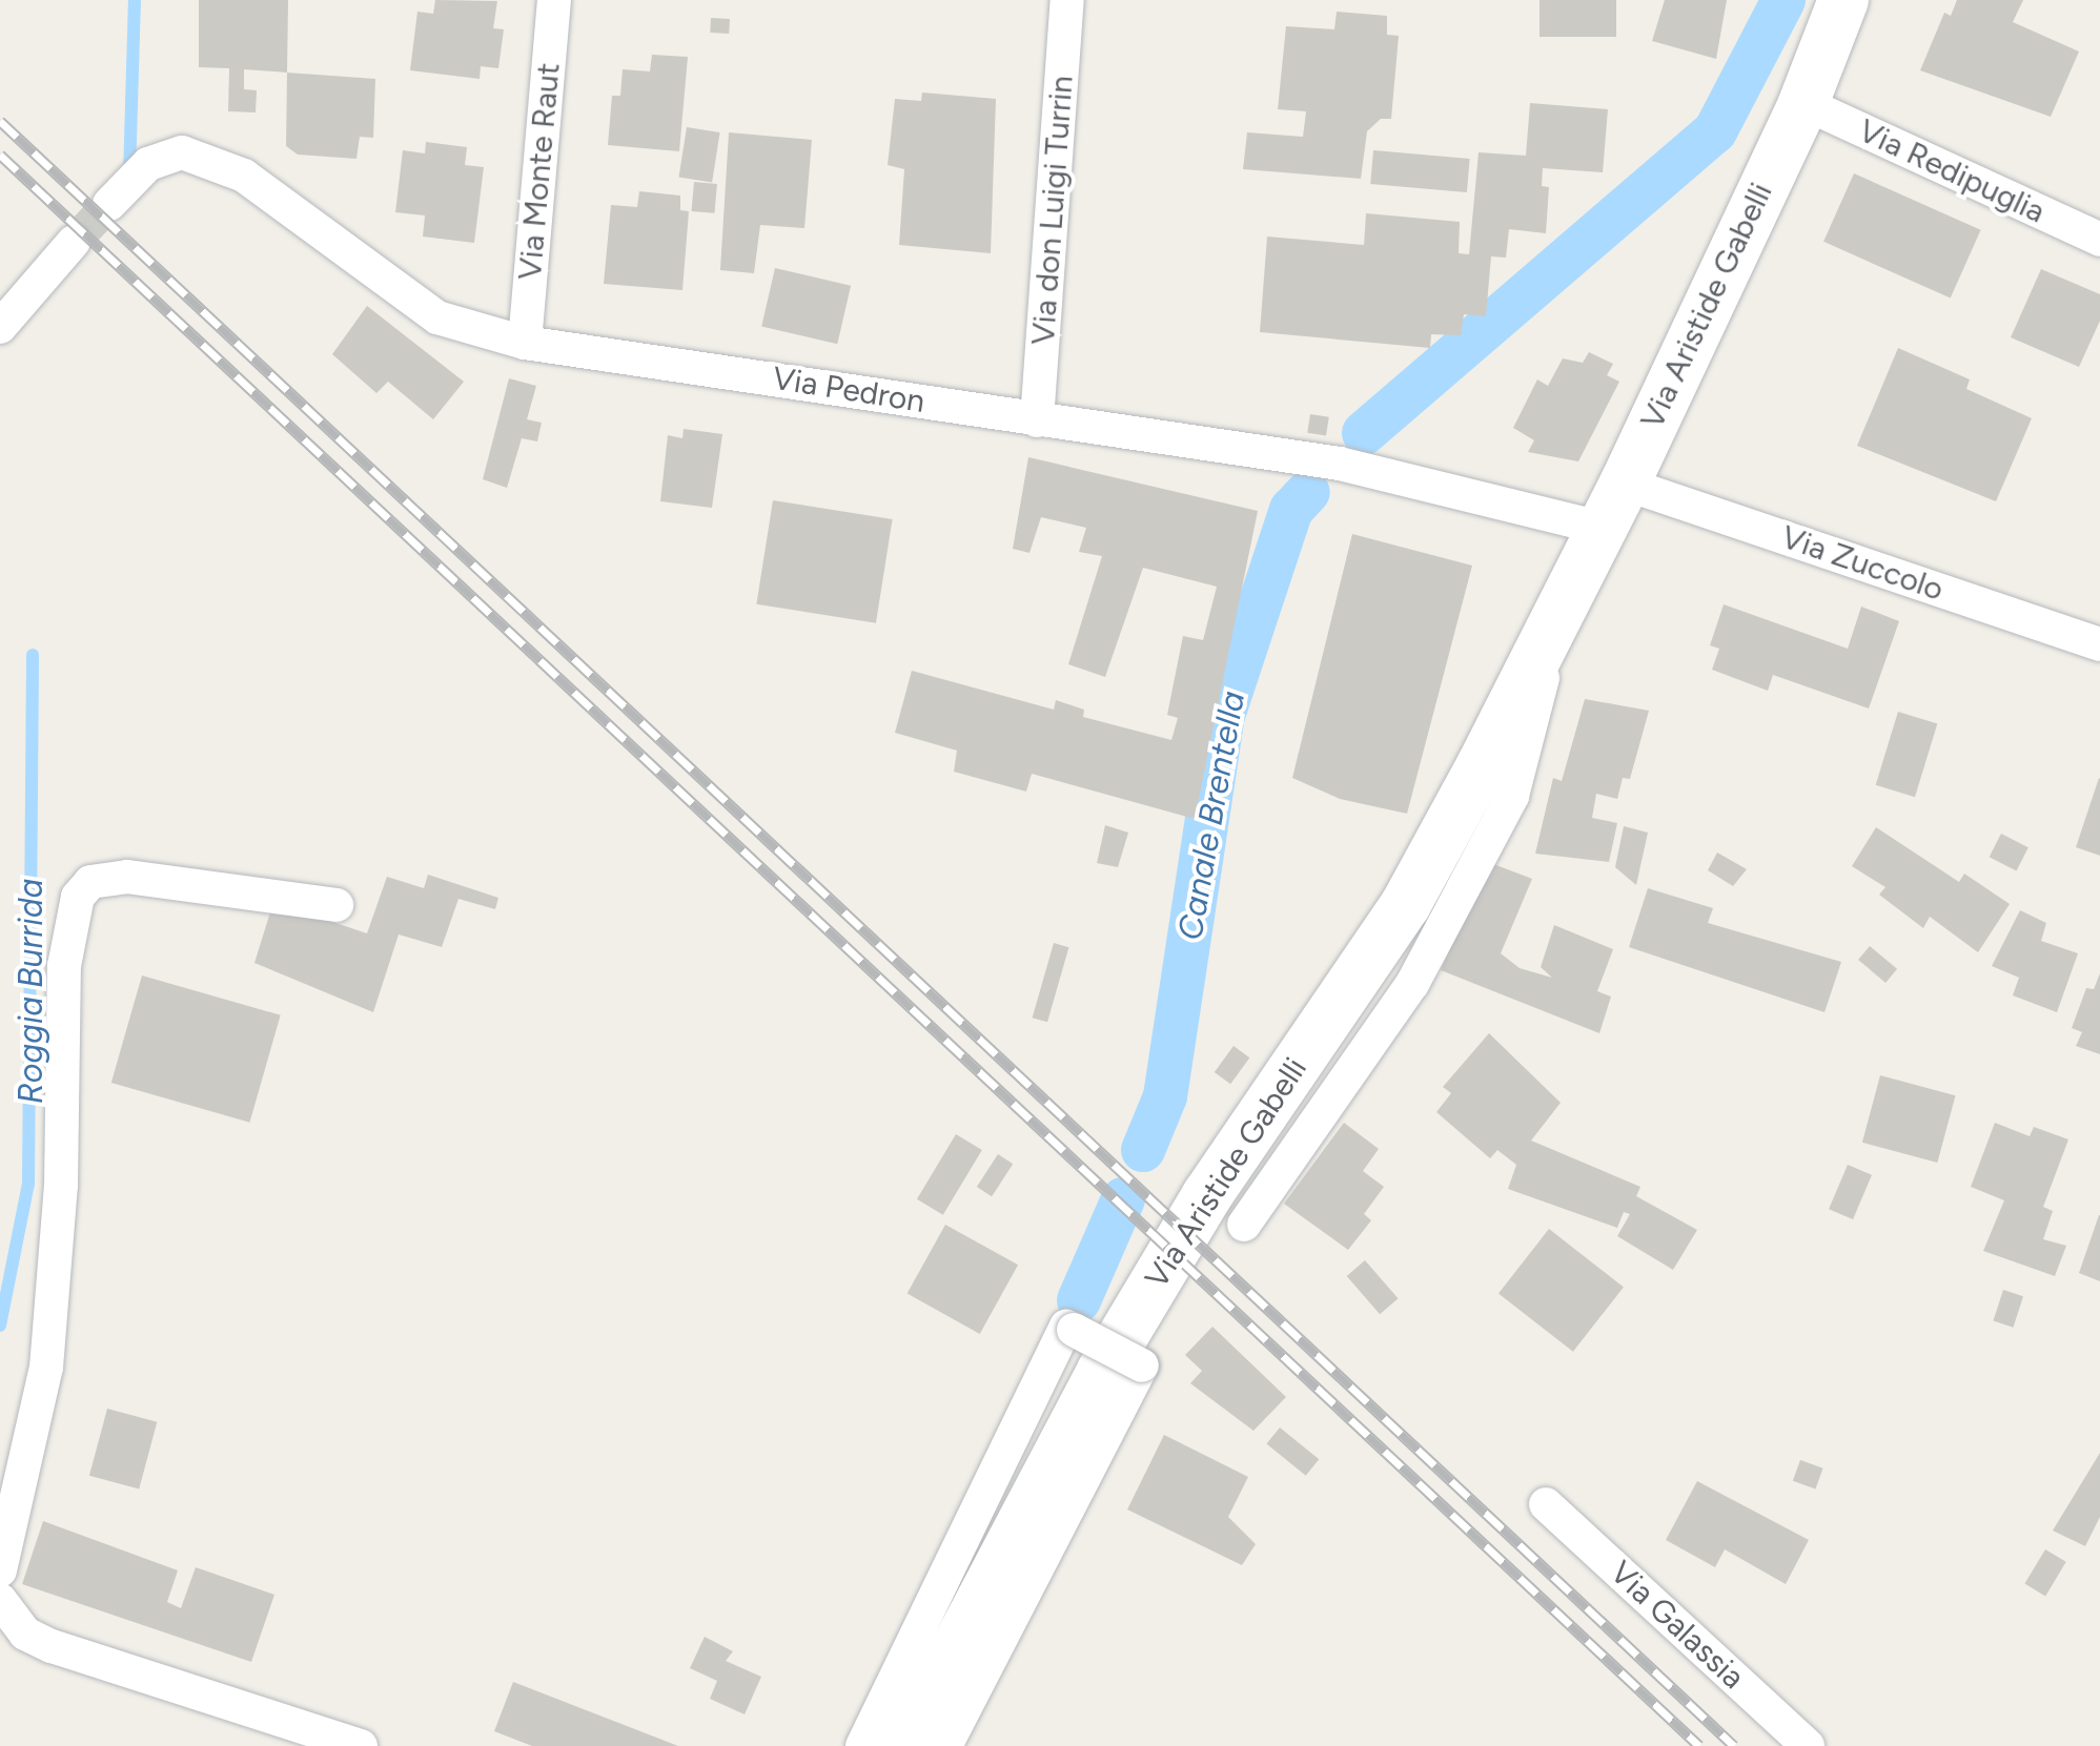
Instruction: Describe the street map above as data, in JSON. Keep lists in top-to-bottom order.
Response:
{
  "streets": {
    "main road": ["Via Aristide Gabelli"],
    "street": [
      "Via Monte Raut",
      "Via Redipuglia",
      "Via don Luigi Turrin",
      "Via Pedron",
      "Via Zuccolo",
      "Via Galassia"
    ]
  },
  "crossings": [
    ["Via Monte Raut", "Via Pedron"],
    ["Via Redipuglia", "Via Aristide Gabelli"],
    ["Via don Luigi Turrin", "Via Pedron"],
    ["Via Aristide Gabelli", "Via Pedron"],
    ["Via Aristide Gabelli", "Via Zuccolo"]
  ],
  "water": ["Canale Brentella", "Roggia Burrida"]
}
